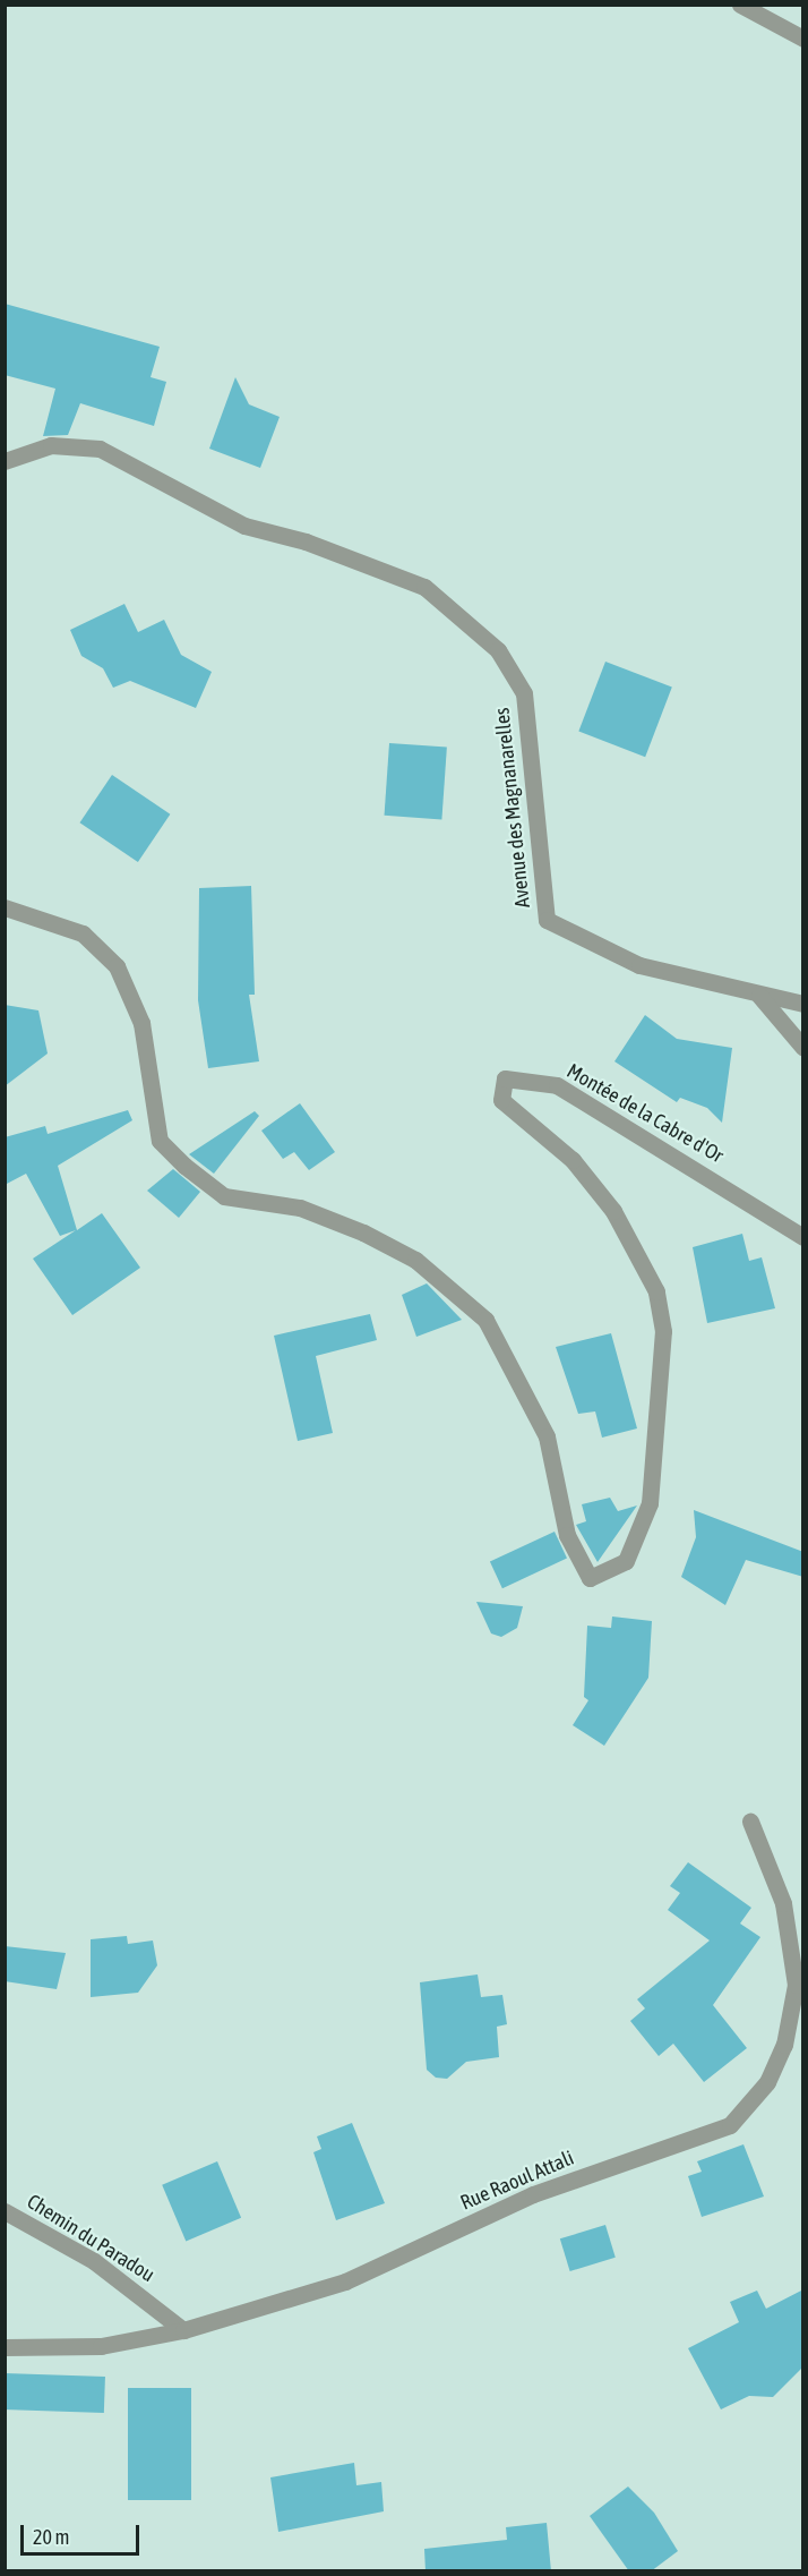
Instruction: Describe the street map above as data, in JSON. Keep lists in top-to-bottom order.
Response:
{
  "streets": {
    "street": [
      "Avenue des Magnanarelles",
      "Montée de la Cabre d'Or",
      "Rue Raoul Attali",
      "Chemin du Paradou"
    ]
  },
  "crossings": [
    ["Rue Raoul Attali", "Chemin du Paradou"]
  ],
  "scale_bar": "20 m"
}
